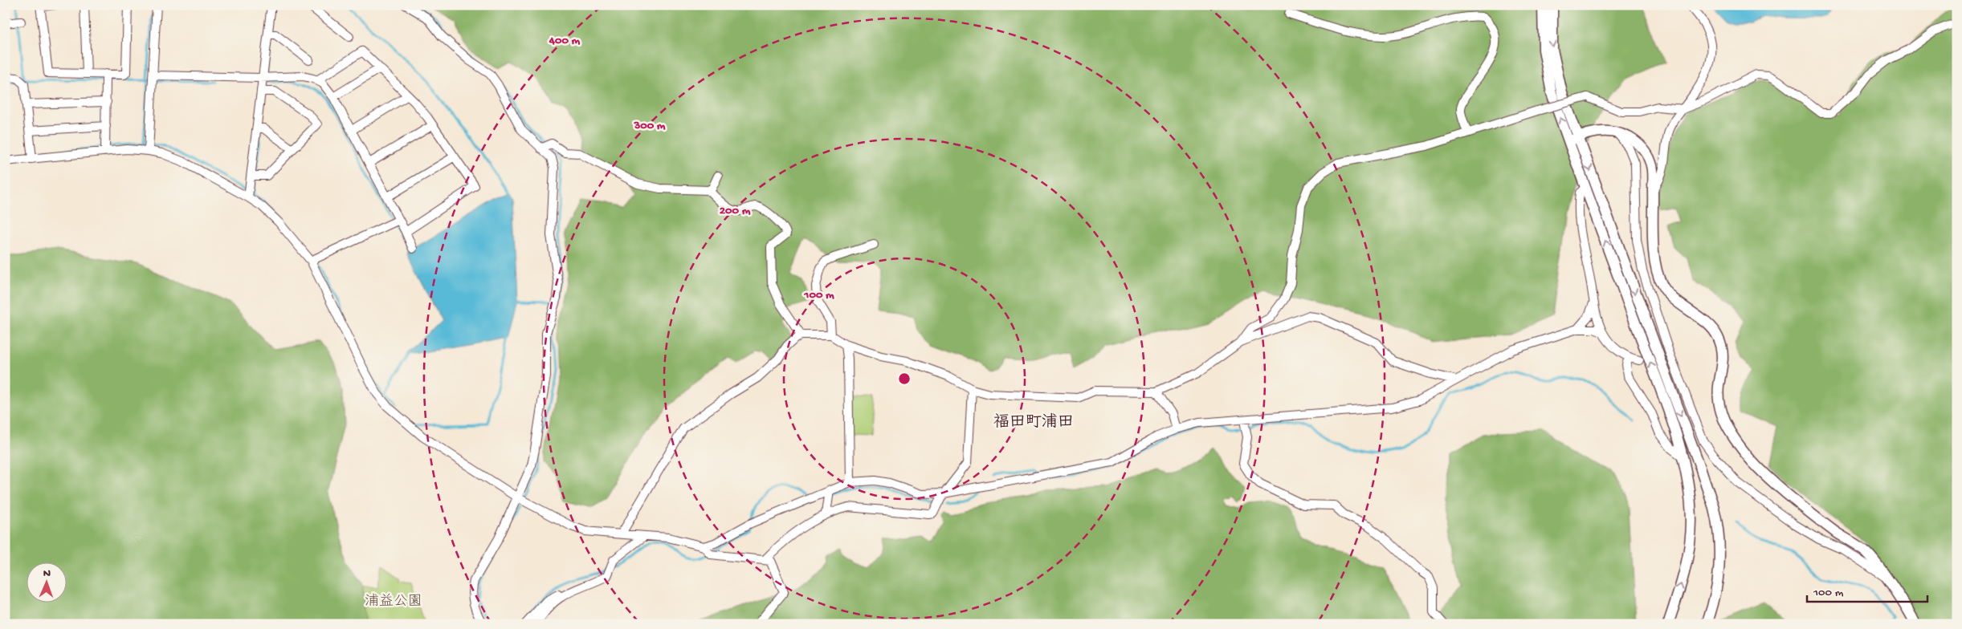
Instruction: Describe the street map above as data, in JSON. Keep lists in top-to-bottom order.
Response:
{
  "districts": ["福田町浦田"],
  "parks": ["浦益公園"],
  "scale_bar": "100 m",
  "north": "top",
  "rings": [
    "400 m",
    "300 m",
    "200 m",
    "100 m"
  ]
}
